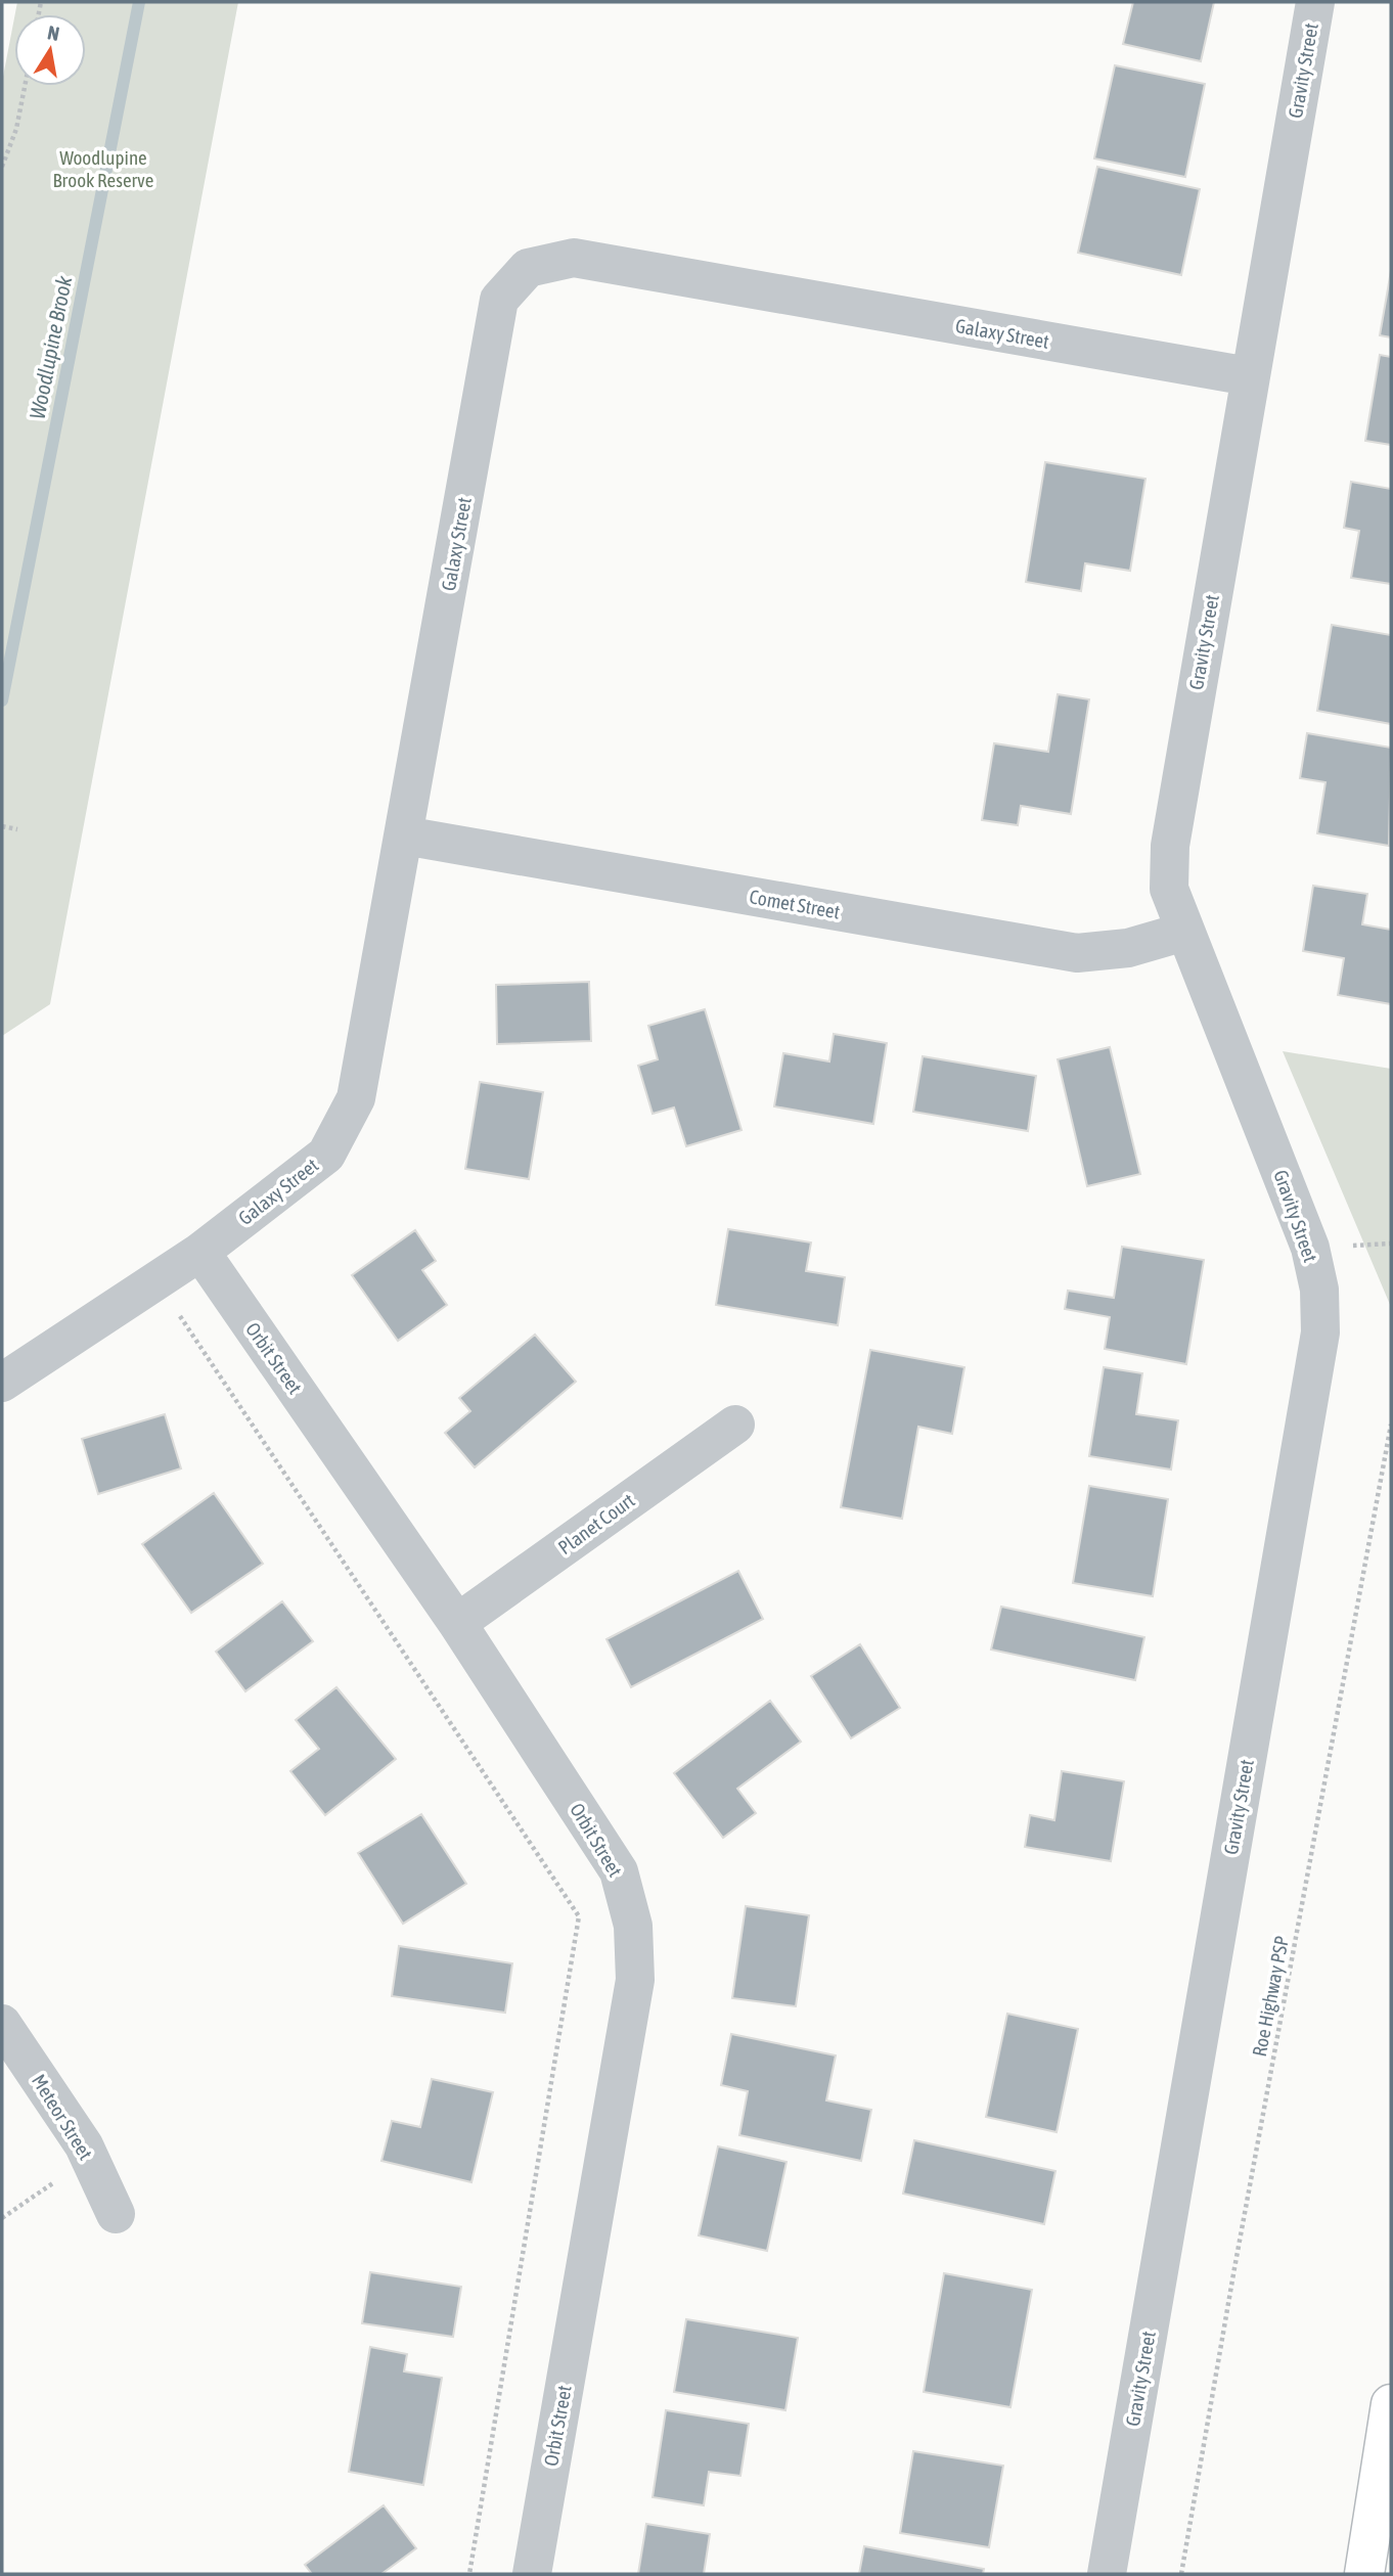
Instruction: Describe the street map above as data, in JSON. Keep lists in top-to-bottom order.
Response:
{
  "streets": {
    "street": [
      "Gravity Street",
      "Galaxy Street",
      "Comet Street",
      "Orbit Street",
      "Planet Court",
      "Meteor Street"
    ],
    "path": ["Roe Highway PSP"]
  },
  "crossings": [
    ["Gravity Street", "Galaxy Street"],
    ["Gravity Street", "Comet Street"],
    ["Galaxy Street", "Comet Street"],
    ["Galaxy Street", "Orbit Street"],
    ["Orbit Street", "Planet Court"]
  ],
  "water": ["Woodlupine Brook"],
  "parks": ["Woodlupine Brook Reserve"],
  "north": "top"
}
